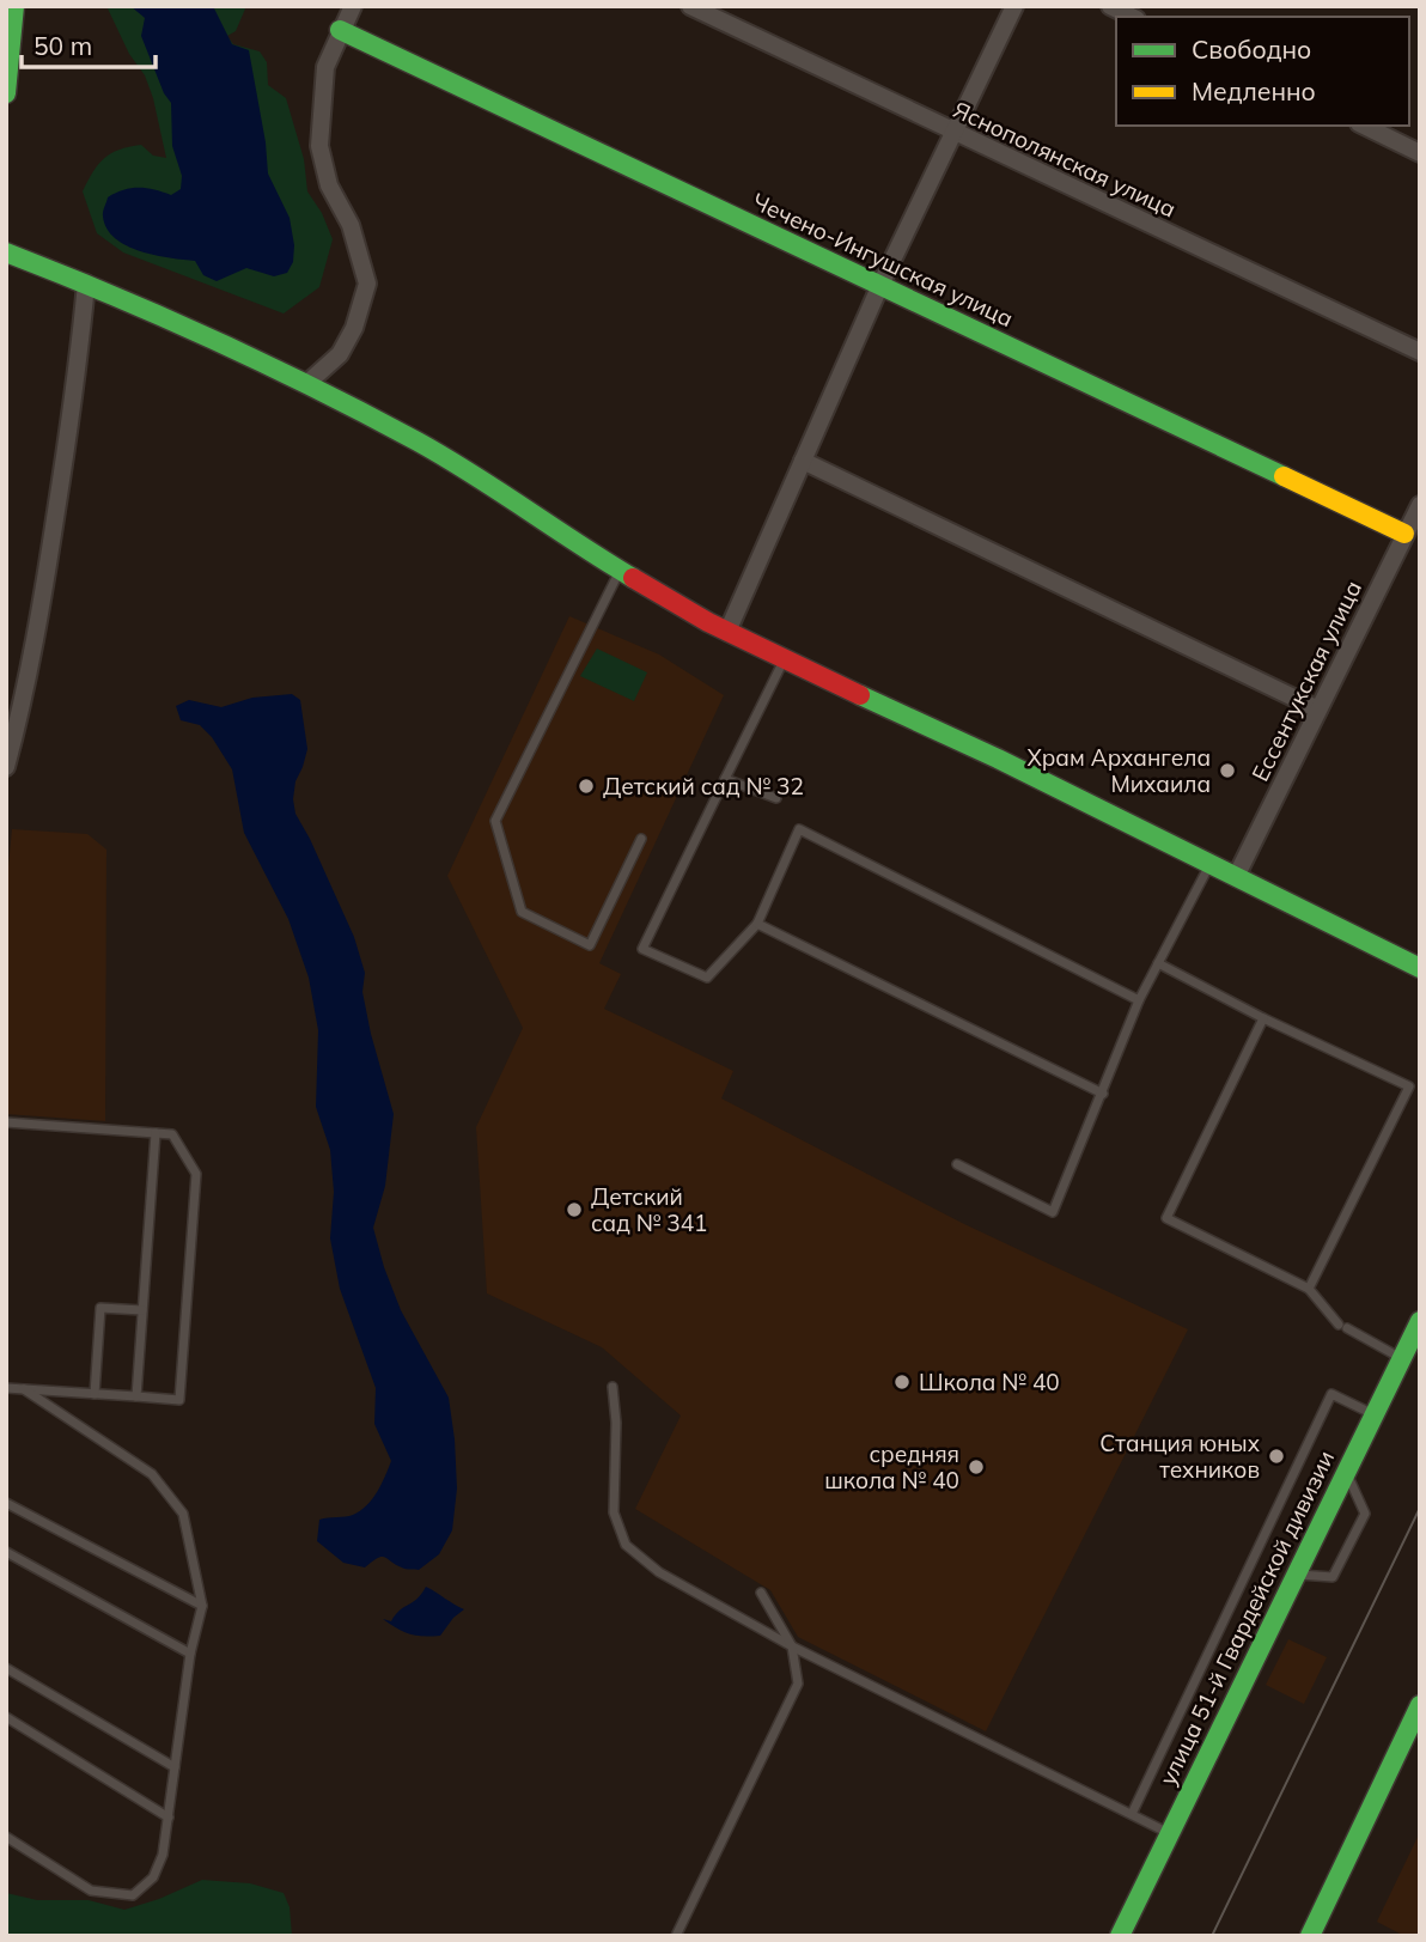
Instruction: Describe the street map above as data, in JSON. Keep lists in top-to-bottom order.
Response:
{
  "streets": {
    "street": [
      "Яснополянская улица",
      "Чечено-Ингушская улица",
      "Ессентукская улица",
      "улица 51-й Гвардейской дивизии"
    ]
  },
  "crossings": [
    ["Чечено-Ингушская улица", "Ессентукская улица"]
  ],
  "places": [
    "Храм Архангела Михаила",
    "Детский сад № 32",
    "Детский сад № 341",
    "Школа № 40",
    "Станция юных техников",
    "средняя школа № 40"
  ],
  "legend": ["Свободно", "Медленно"],
  "scale_bar": "50 m"
}
